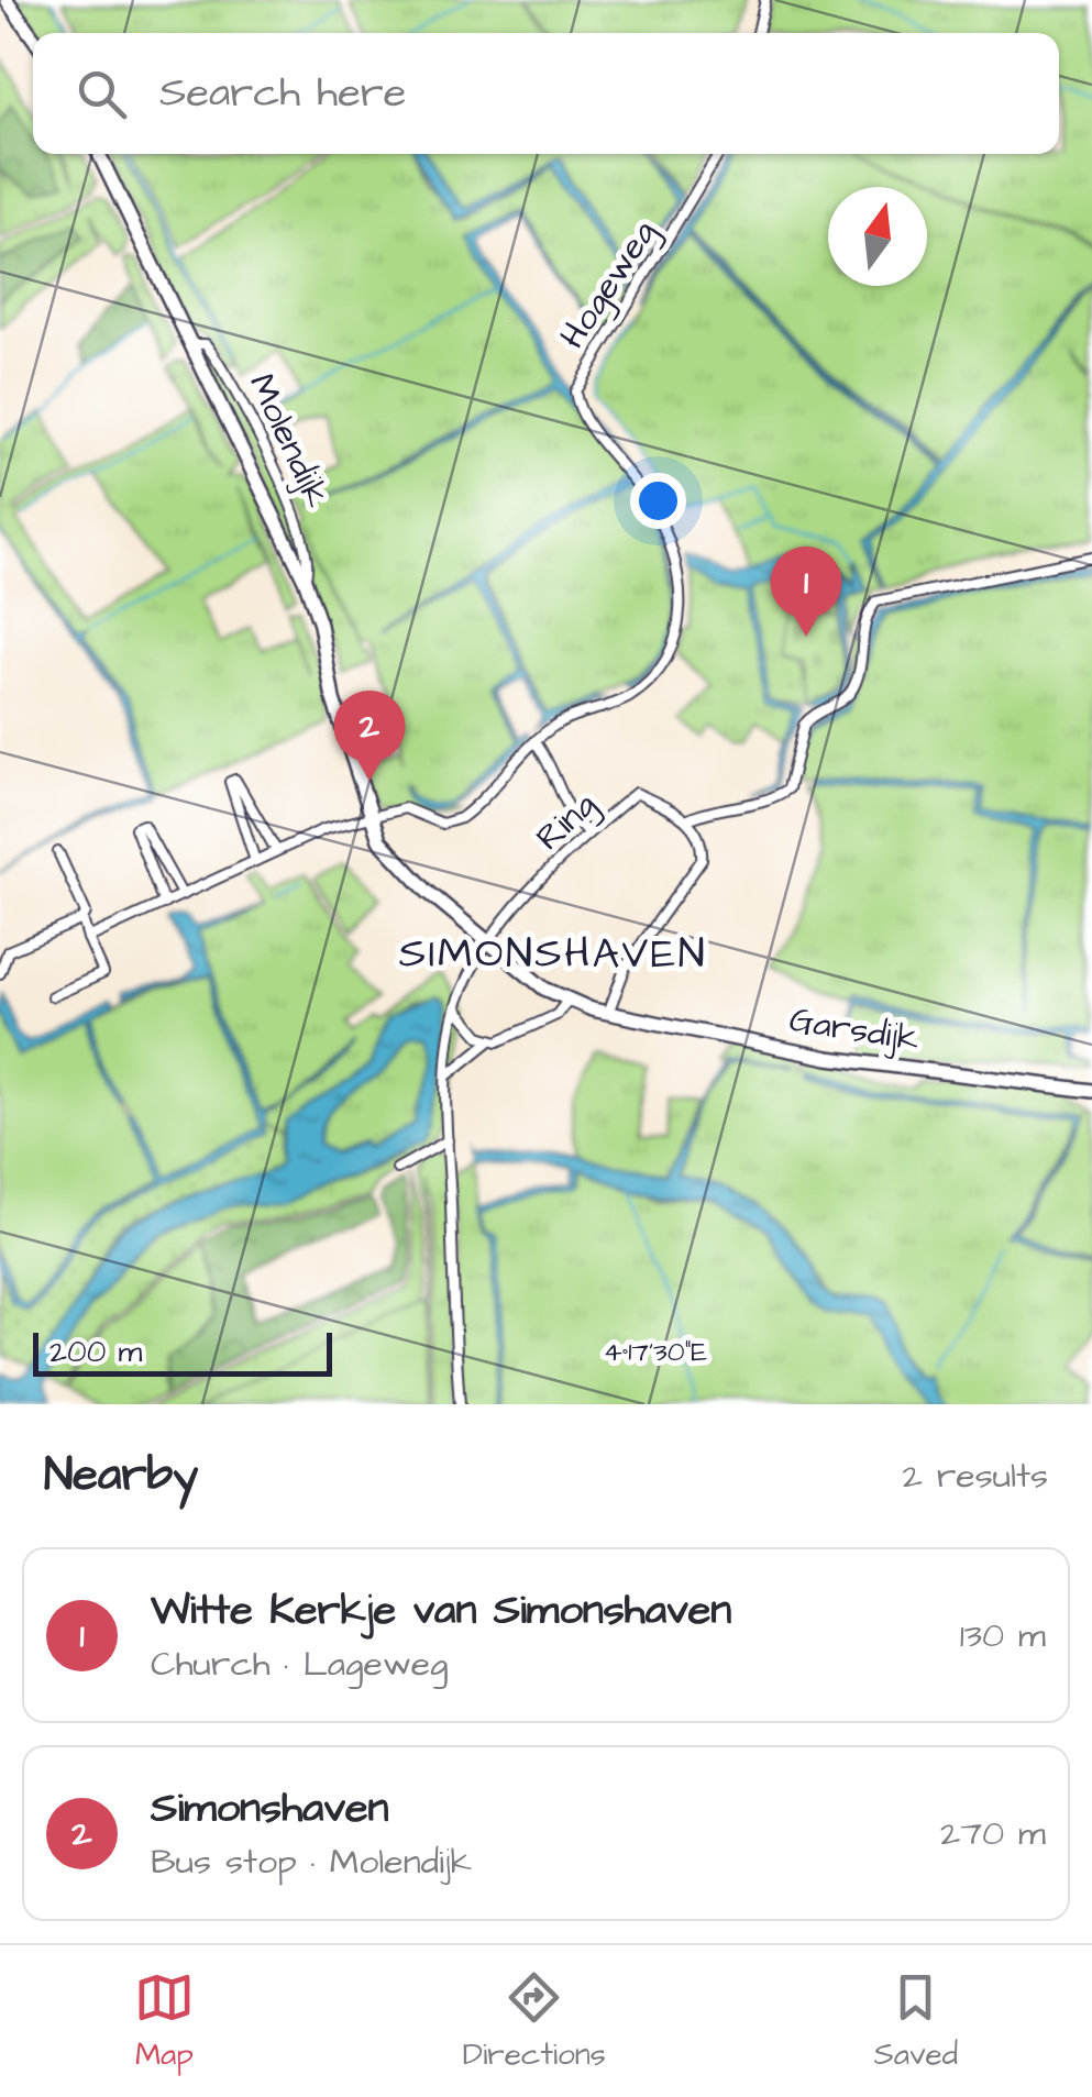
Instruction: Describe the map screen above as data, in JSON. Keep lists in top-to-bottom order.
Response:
{
  "streets": {
    "main road": ["Molendijk", "Garsdijk"],
    "street": ["Hogeweg", "Ring"]
  },
  "crossings": [
    ["Hogeweg", "Molendijk"],
    ["Molendijk", "Ring"],
    ["Molendijk", "Garsdijk"]
  ],
  "districts": ["SIMONSHAVEN"],
  "scale_bar": "200 m",
  "north": "top",
  "page": {
    "search": "Search here",
    "pins": ["1", "2"],
    "scale": "200 m",
    "heading": ["Nearby", "2 results"],
    "list": [
      {
        "mark": "1",
        "name": "Witte Kerkje van Simonshaven",
        "note": "Church · Lageweg",
        "value": "130 m"
      },
      {
        "mark": "2",
        "name": "Simonshaven",
        "note": "Bus stop · Molendijk",
        "value": "270 m"
      }
    ],
    "nav": ["Map", "Directions", "Saved"]
  },
  "coordinates": ["4°17'30\"E"]
}
